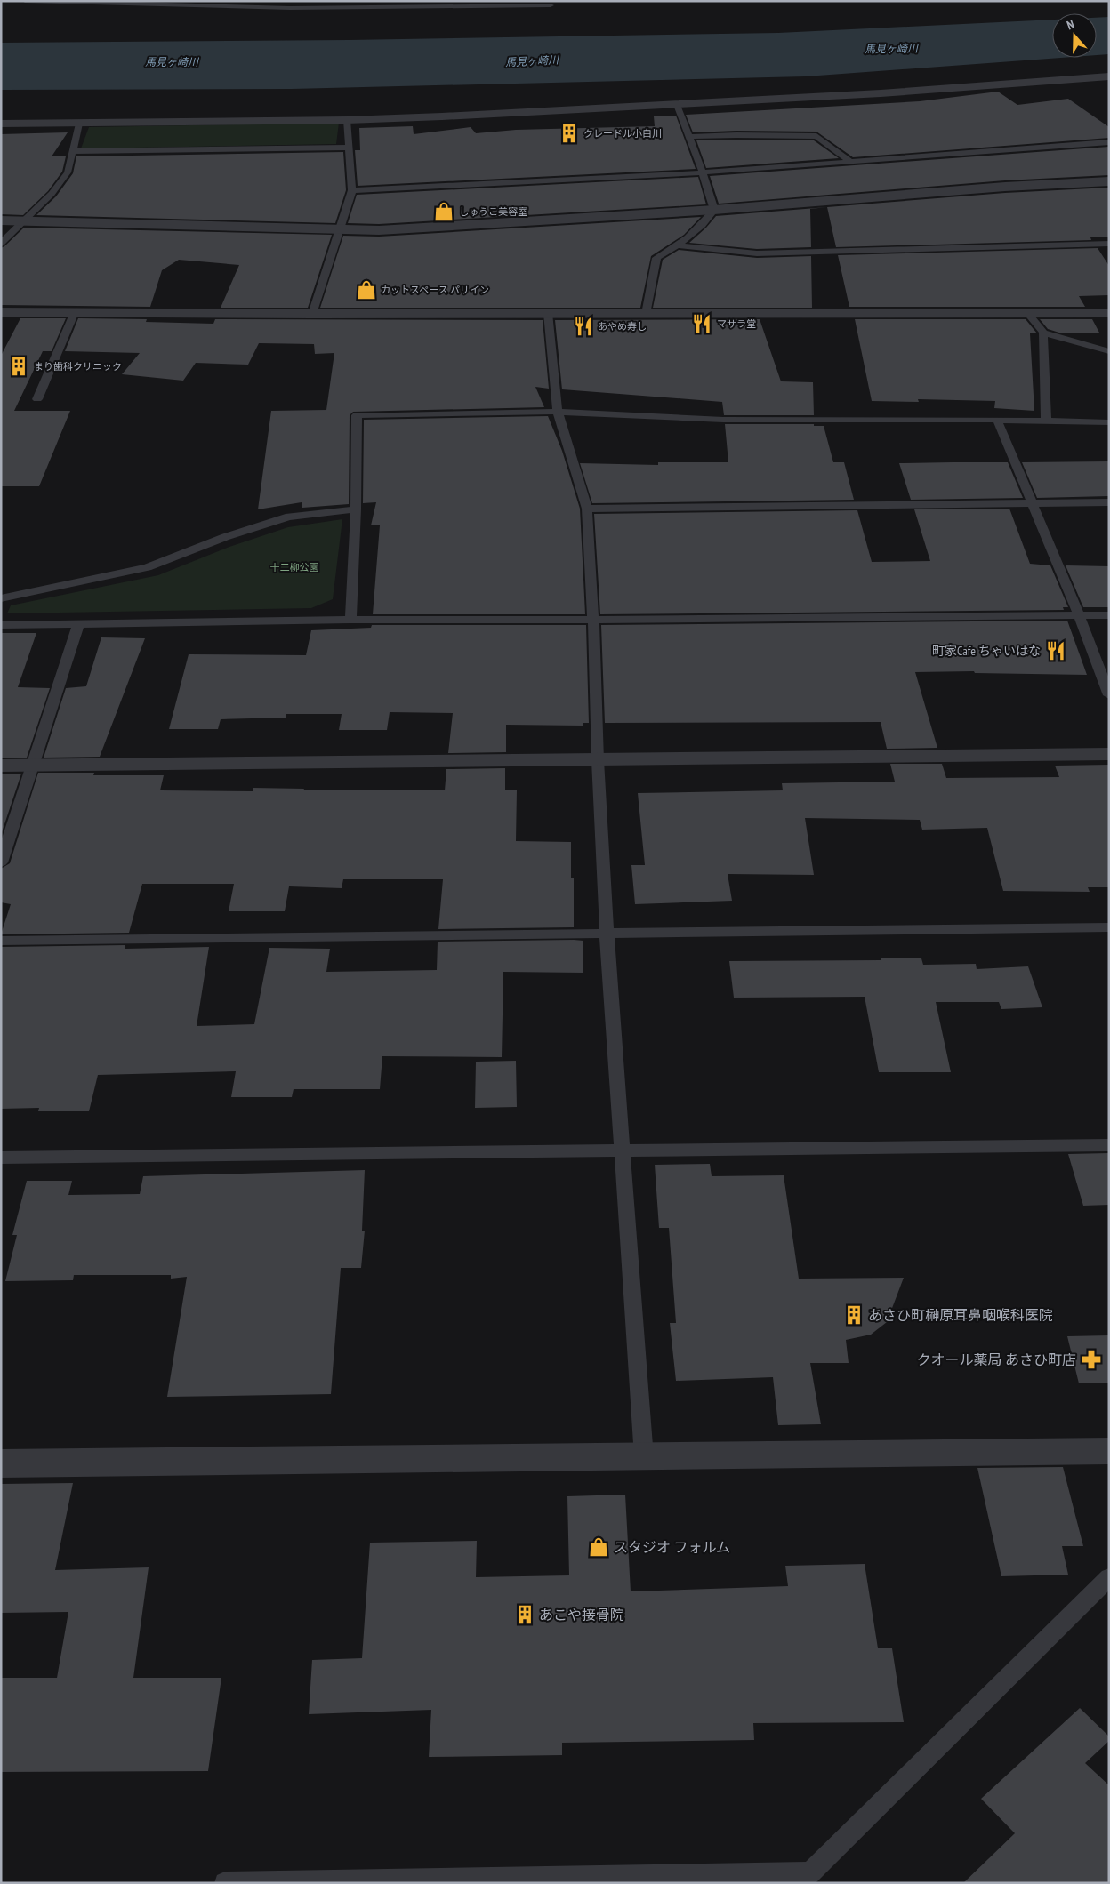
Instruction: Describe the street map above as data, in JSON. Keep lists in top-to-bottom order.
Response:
{
  "water": ["馬見ヶ崎川"],
  "parks": ["十二柳公園"],
  "places": {
    "building": [
      "クレードル小白川",
      "まり歯科クリニック",
      "あさひ町榊原耳鼻咽喉科医院",
      "あこや接骨院"
    ],
    "shop": ["しゅうこ美容室", "カットスペース パリイン", "スタジオ フォルム"],
    "restaurant": ["マサラ堂", "あやめ寿し", "町家Cafe ちゃいはな"],
    "pharmacy": ["クオール薬局 あさひ町店"]
  },
  "north": "top"
}
